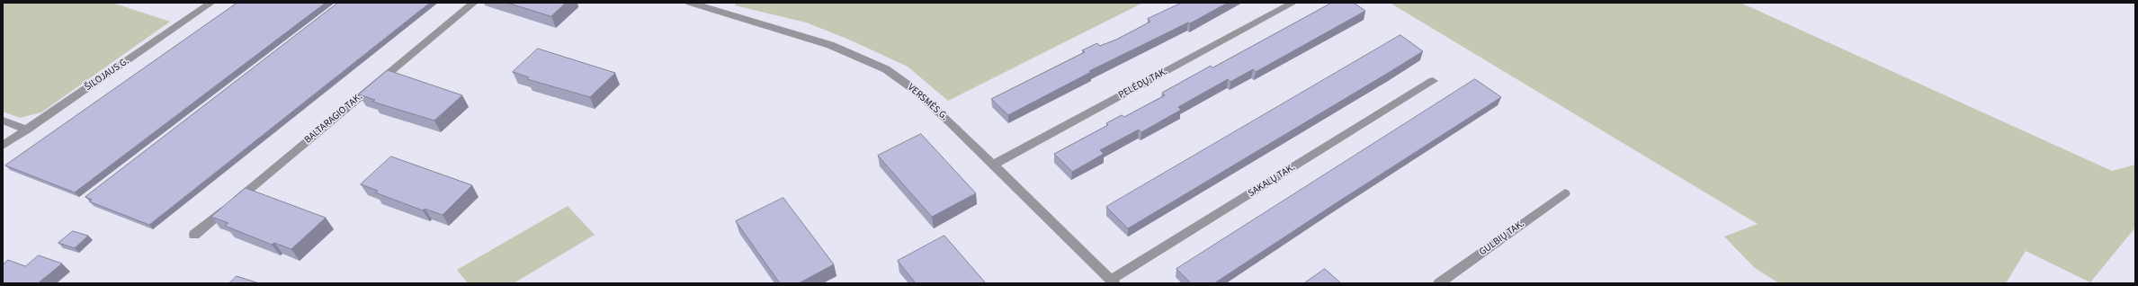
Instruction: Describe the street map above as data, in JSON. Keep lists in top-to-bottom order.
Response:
{
  "streets": {
    "street": [
      "ŠILOJAUS G.",
      "PELĖDŲ TAK.",
      "VERSMĖS G.",
      "BALTARAGIO TAK.",
      "SAKALŲ TAK.",
      "GULBIŲ TAK."
    ]
  },
  "crossings": [
    ["PELĖDŲ TAK.", "VERSMĖS G."],
    ["VERSMĖS G.", "SAKALŲ TAK."]
  ]
}
